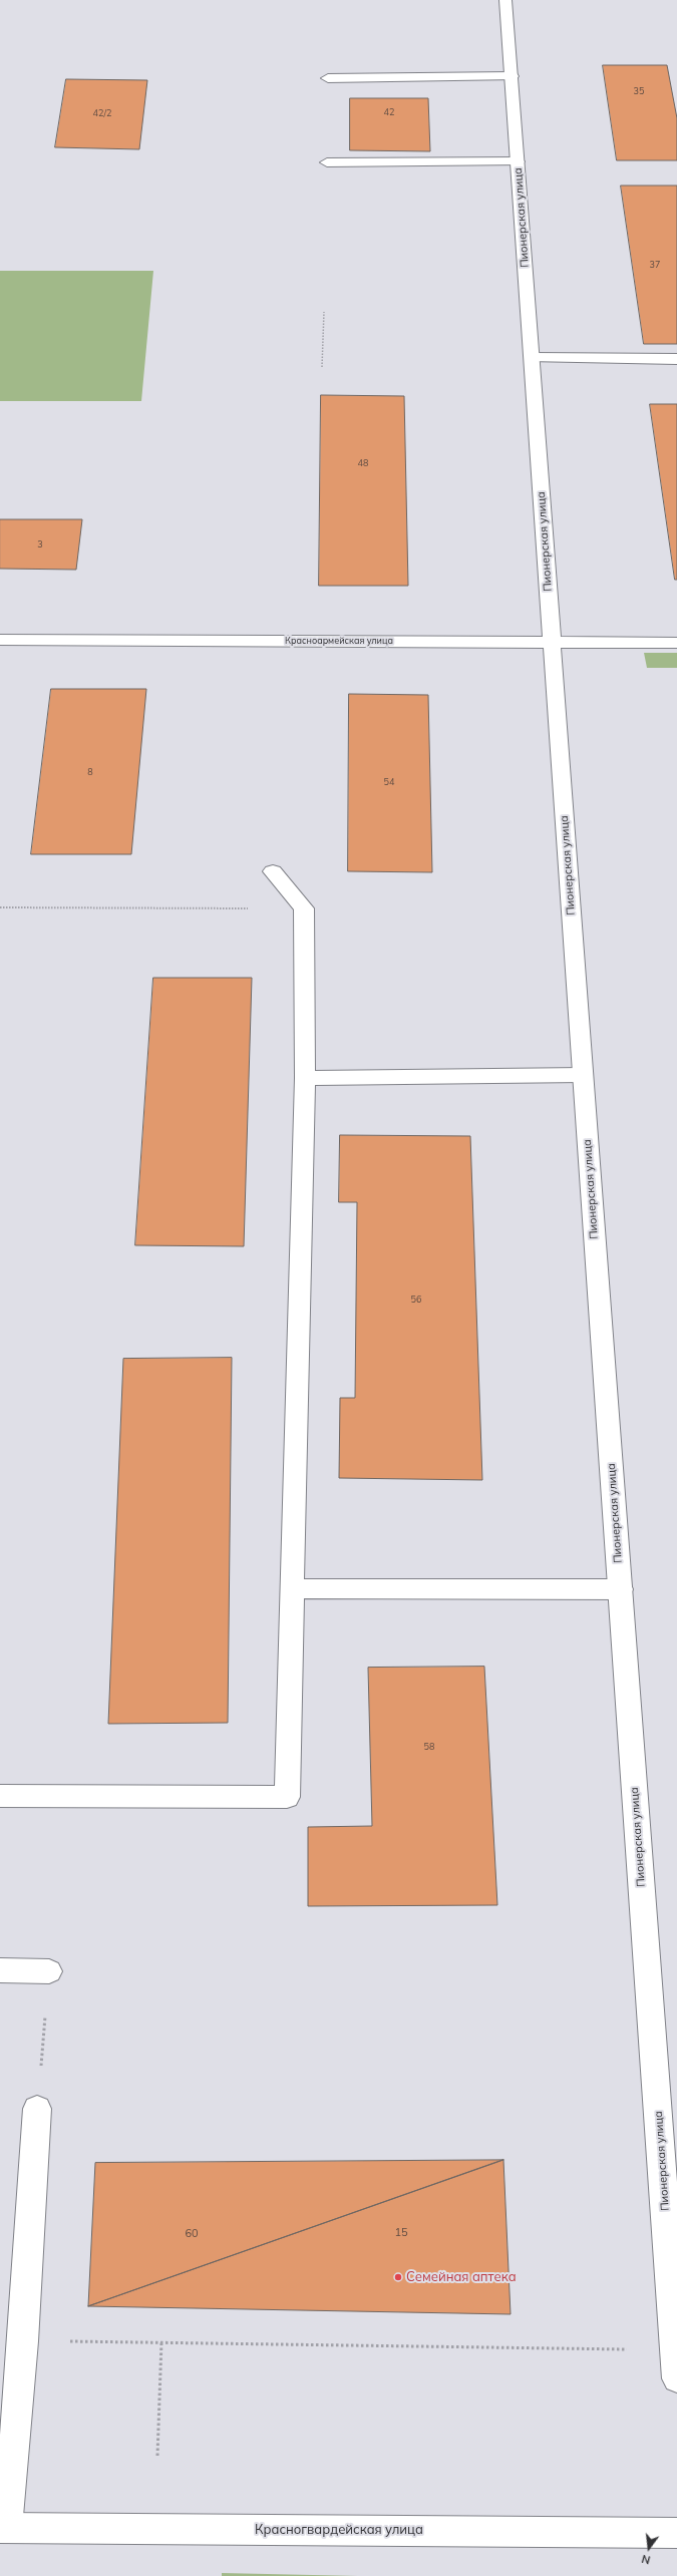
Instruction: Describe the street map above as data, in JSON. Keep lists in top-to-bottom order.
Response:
{
  "streets": {
    "street": ["Пионерская улица", "Красноармейская улица", "Красногвардейская улица"]
  },
  "crossings": [
    ["Пионерская улица", "Красноармейская улица"]
  ],
  "places": ["Семейная аптека"],
  "house_numbers": [
    "35",
    "42",
    "42/2",
    "37",
    "48",
    "3",
    "8",
    "54",
    "56",
    "58",
    "15",
    "60"
  ],
  "north": "bottom"
}
